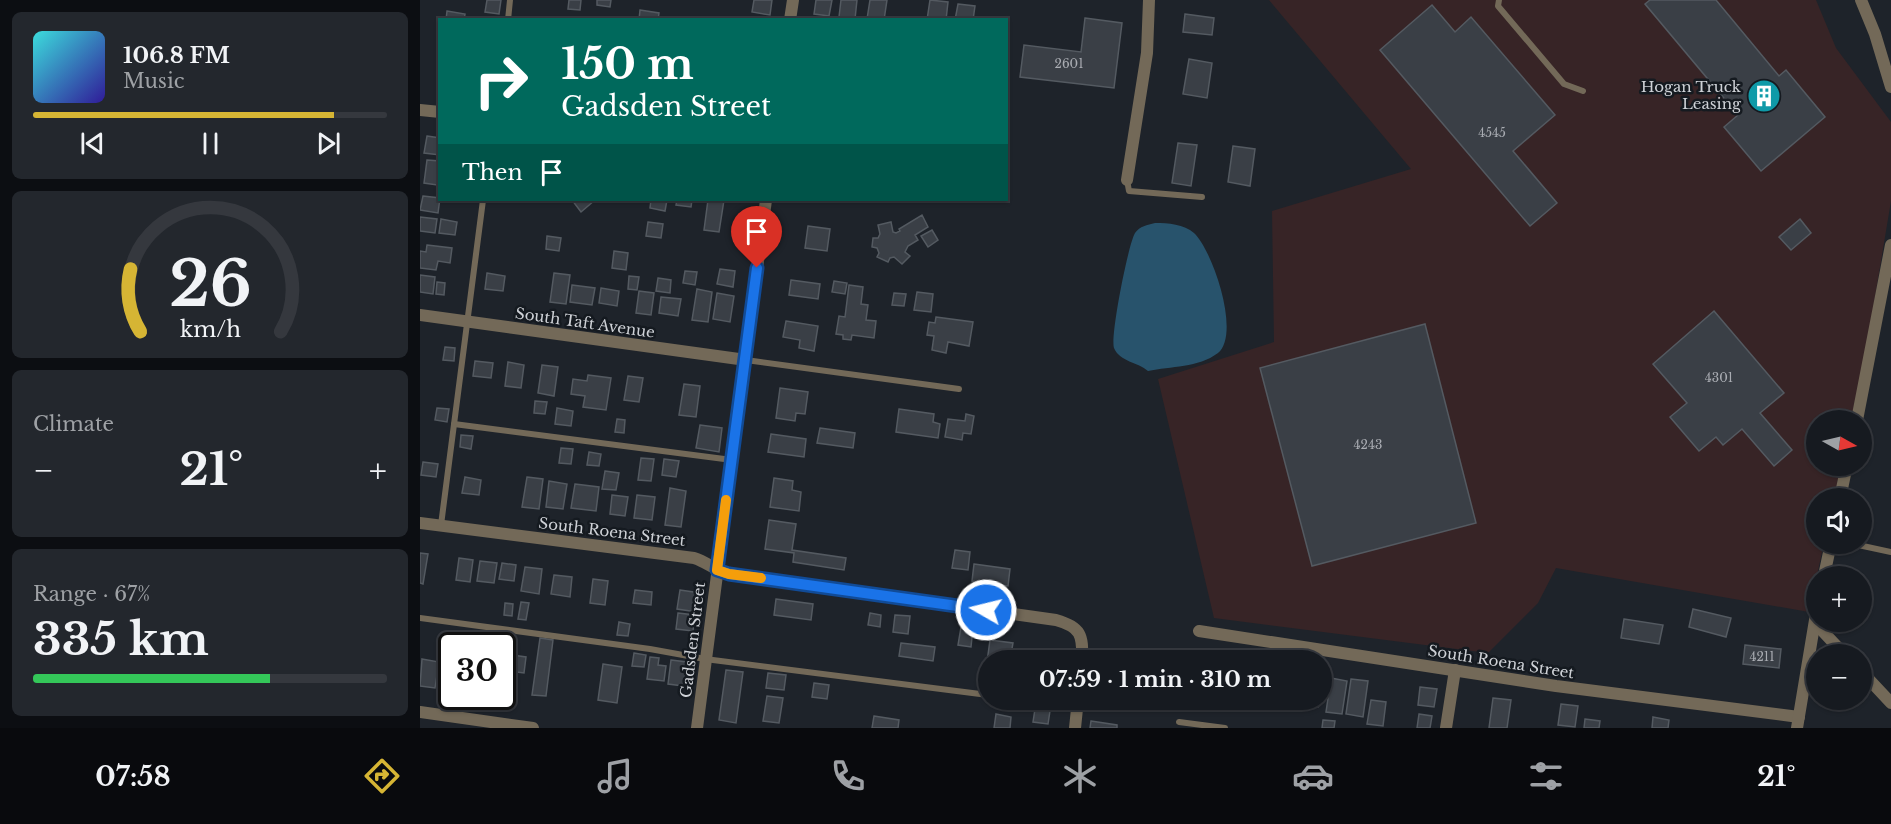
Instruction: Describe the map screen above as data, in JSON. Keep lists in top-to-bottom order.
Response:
{
  "streets": {
    "street": ["South Taft Avenue", "South Roena Street", "Gadsden Street"]
  },
  "crossings": [
    ["South Taft Avenue", "Gadsden Street"],
    ["South Roena Street", "Gadsden Street"]
  ],
  "places": {
    "building": ["Hogan Truck Leasing"]
  },
  "house_numbers": [
    "2601",
    "4545",
    "4301",
    "4243",
    "4211"
  ],
  "north": "right",
  "page": {
    "turn": ["150 m", "Gadsden Street"],
    "song": ["106.8 FM", "Music"],
    "then": "Then",
    "tile": [
      "Climate",
      ["Range · 67%", "335 km"]
    ],
    "map_buttons": ["+", "−"],
    "heat": ["−", "21°", "+"],
    "limit": "30",
    "trip": "07:59 · 1 min · 310 m",
    "tabs": ["07:58", "21°"],
    "gauge": ["26", "km/h"]
  }
}
